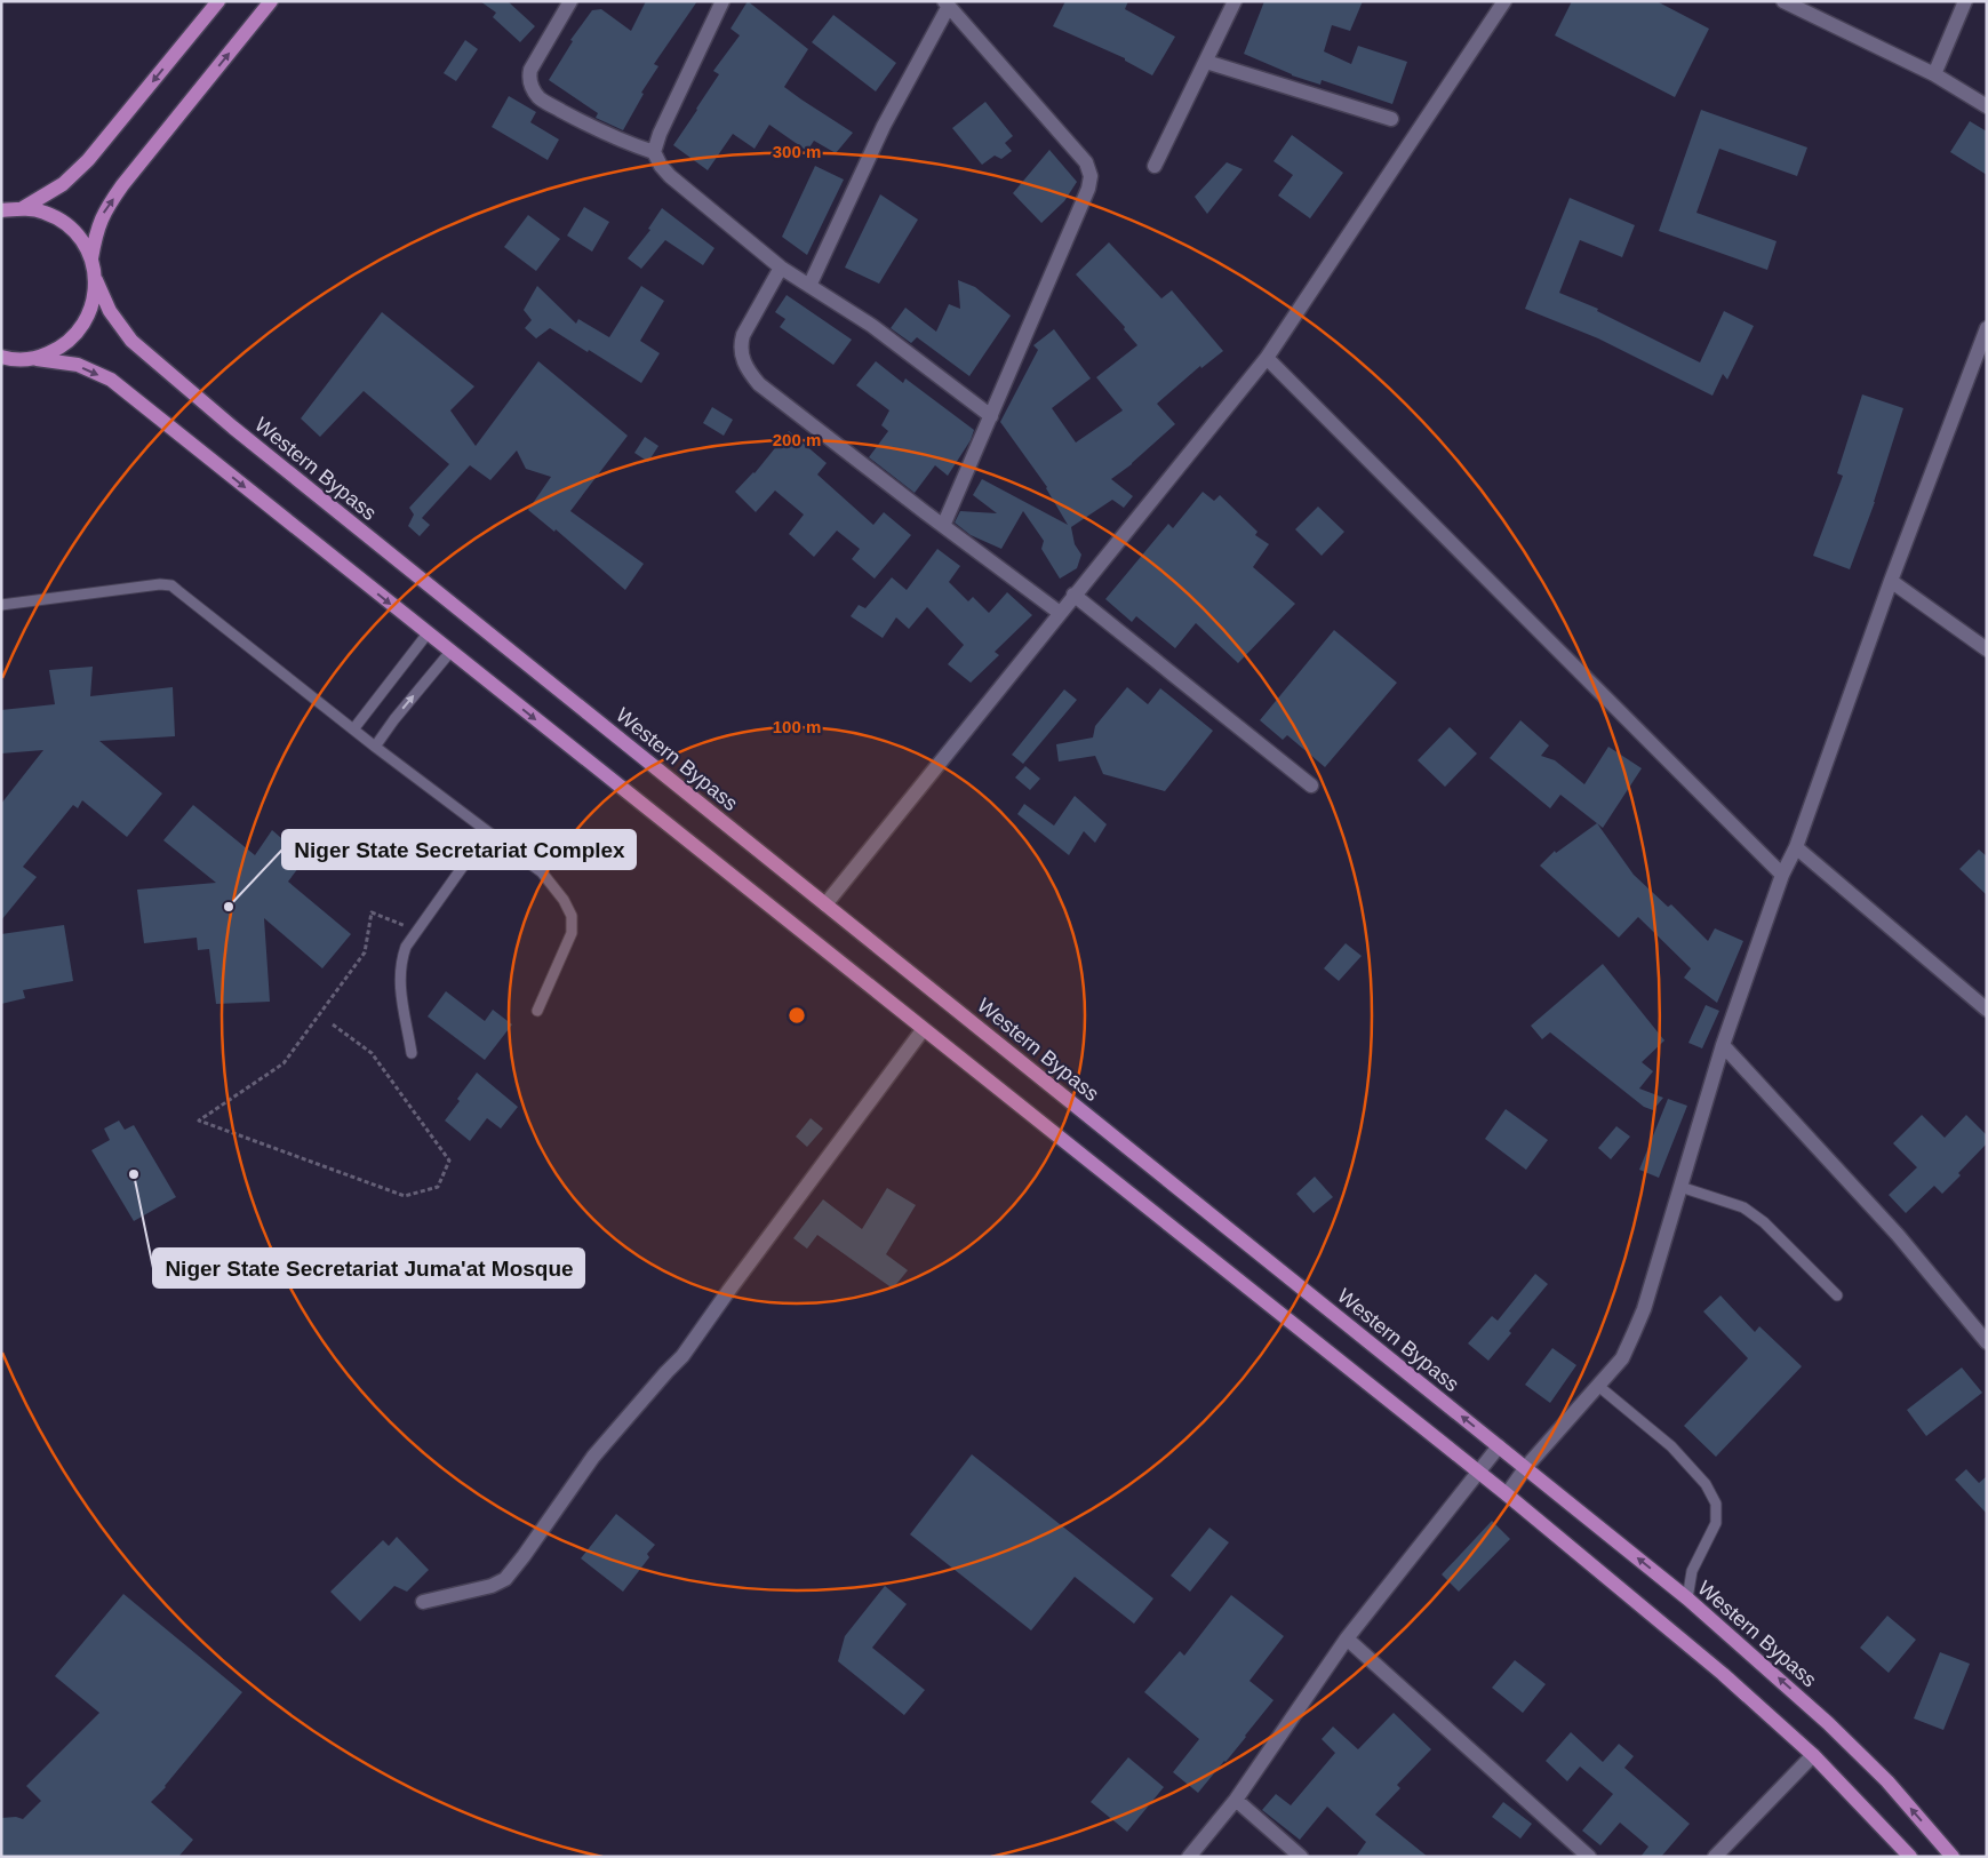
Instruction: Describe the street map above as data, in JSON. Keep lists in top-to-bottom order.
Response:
{
  "streets": {
    "main road": ["Western Bypass"]
  },
  "places": ["Niger State Secretariat Complex", "Niger State Secretariat Juma'at Mosque"],
  "rings": ["300 m", "200 m", "100 m"]
}
